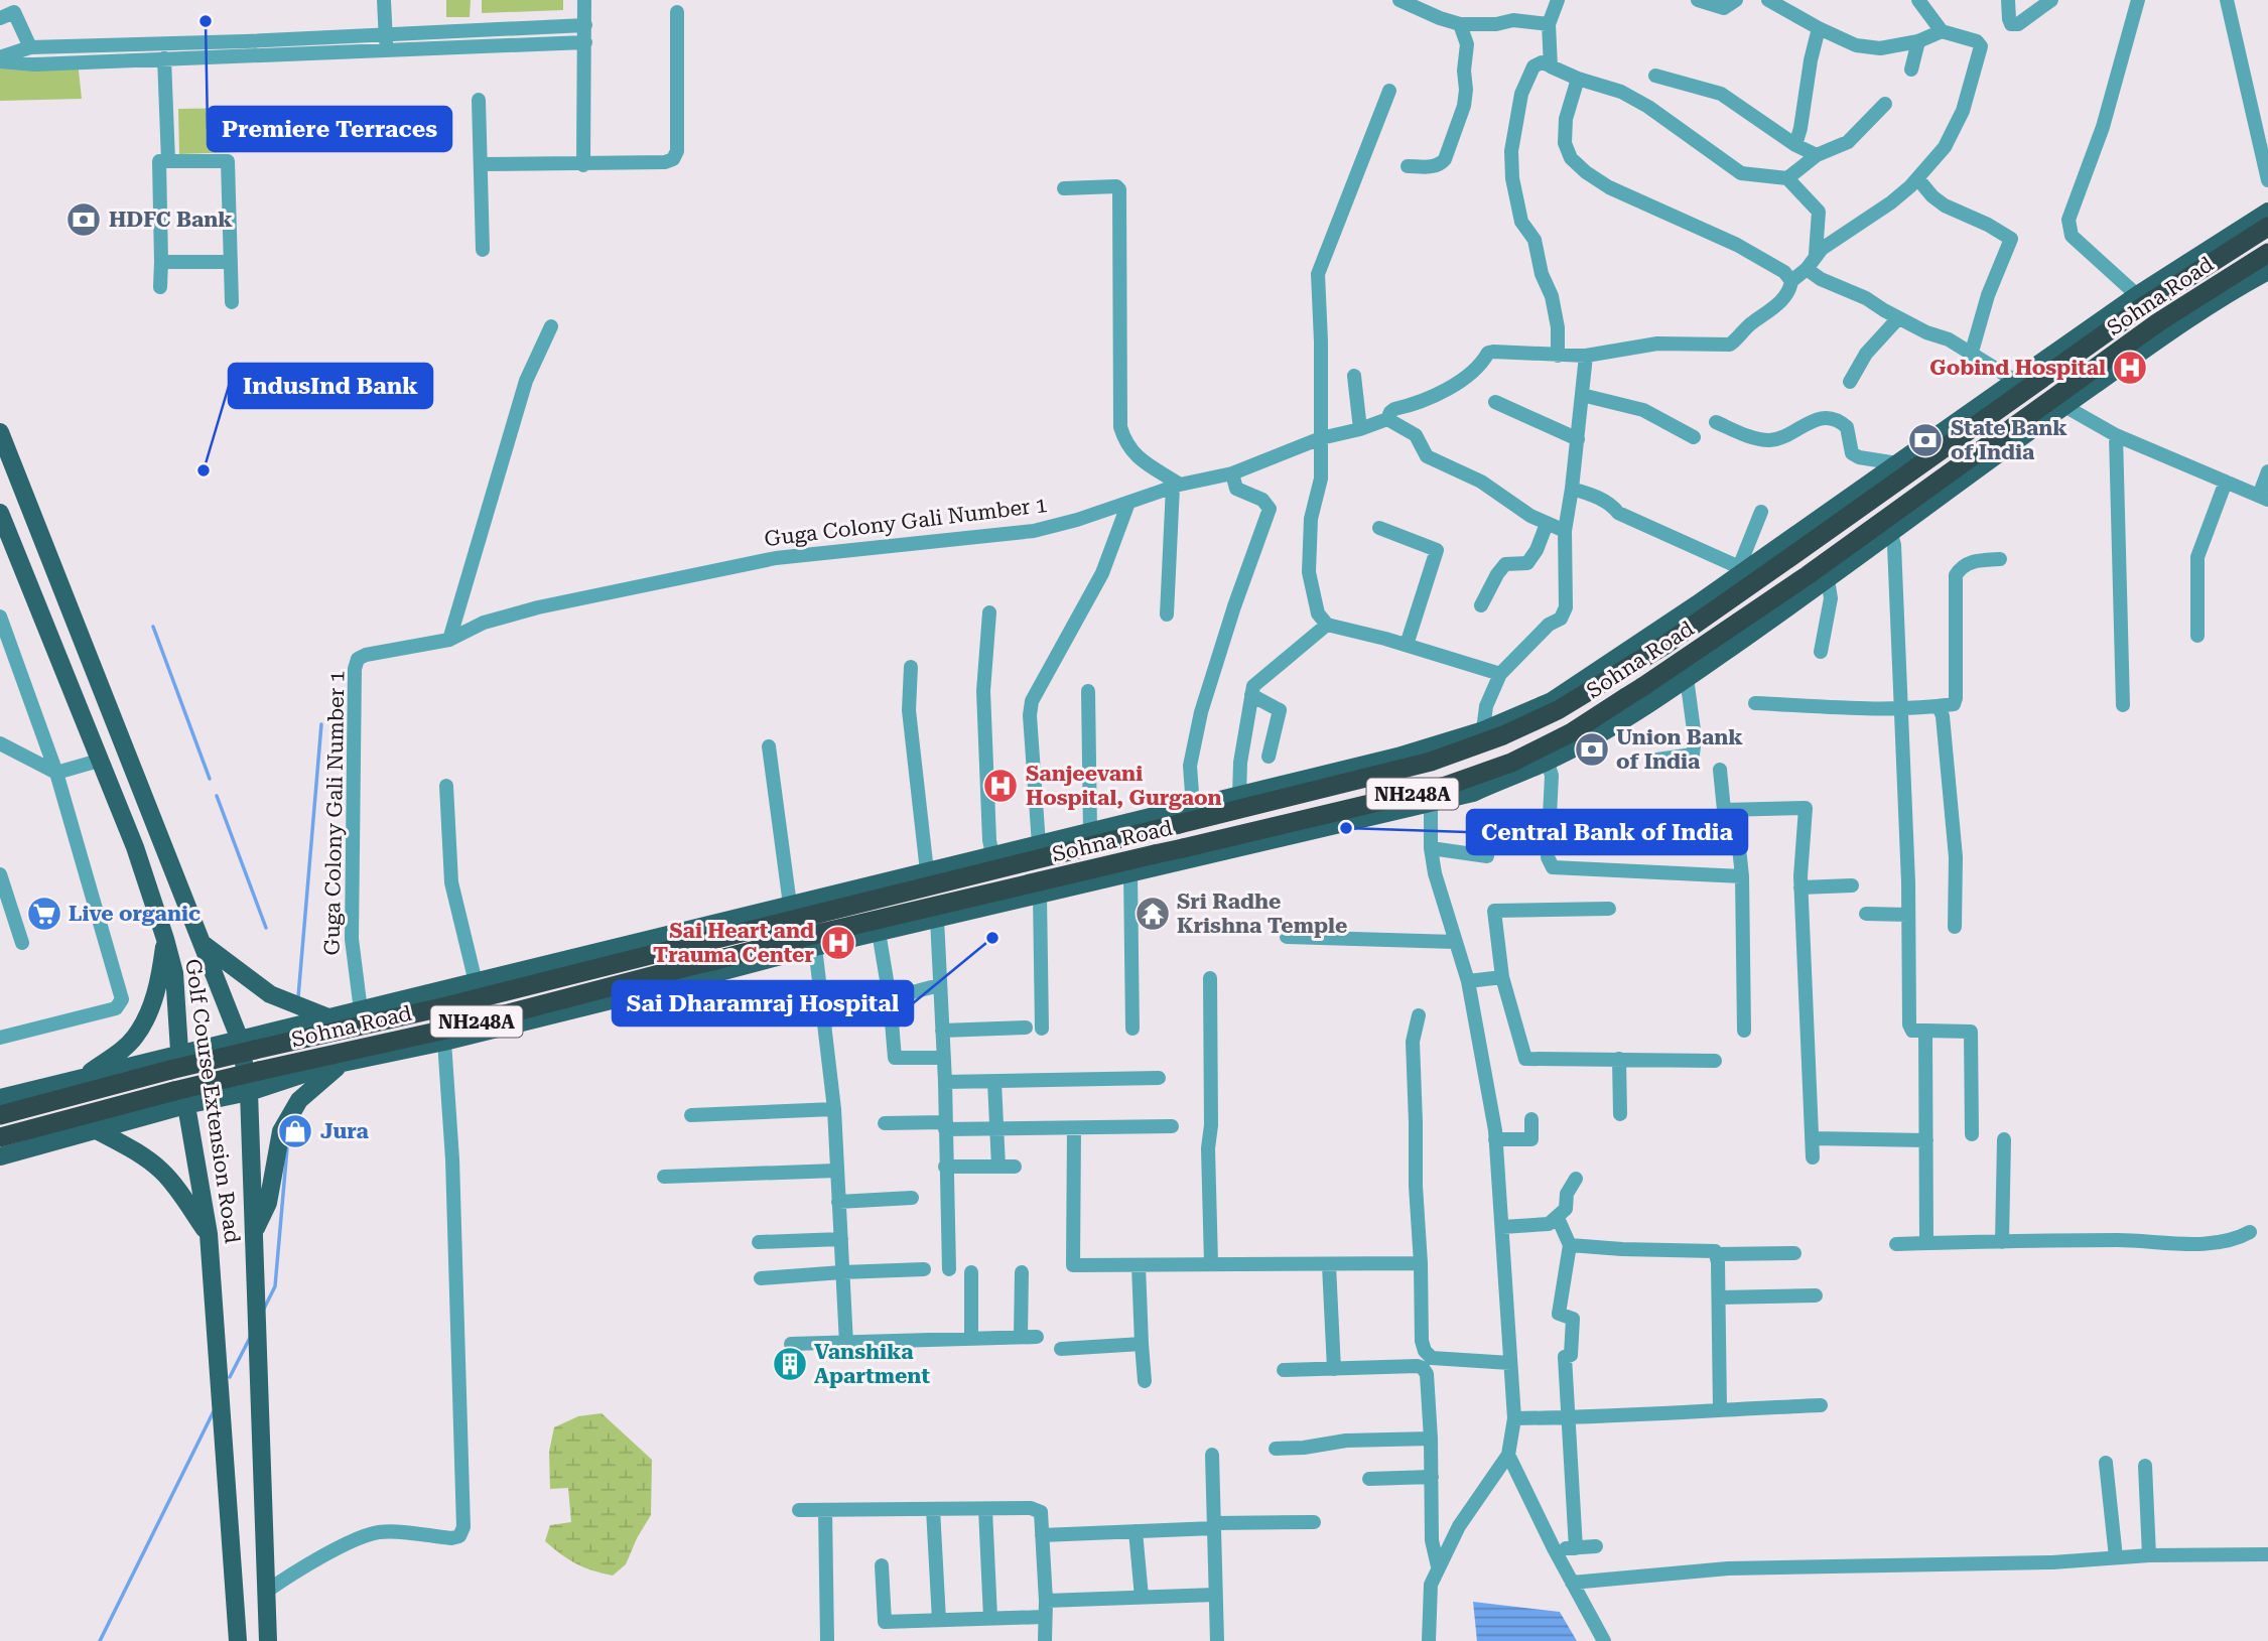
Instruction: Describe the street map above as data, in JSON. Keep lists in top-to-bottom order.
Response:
{
  "streets": {
    "highway": ["Sohna Road", "NH248A"],
    "main road": ["Golf Course Extension Road"],
    "street": ["Guga Colony Gali Number 1"]
  },
  "crossings": [
    ["Sohna Road", "Golf Course Extension Road"]
  ],
  "places": {
    "other": [
      "Premiere Terraces",
      "IndusInd Bank",
      "Central Bank of India",
      "Sai Dharamraj Hospital"
    ],
    "bank": ["HDFC Bank", "State Bank of India", "Union Bank of India"],
    "hospital": ["Gobind Hospital", "Sanjeevani Hospital, Gurgaon", "Sai Heart and Trauma Center"],
    "supermarket": ["Live organic"],
    "temple": ["Sri Radhe Krishna Temple"],
    "shop": ["Jura"],
    "building": ["Vanshika Apartment"]
  }
}
